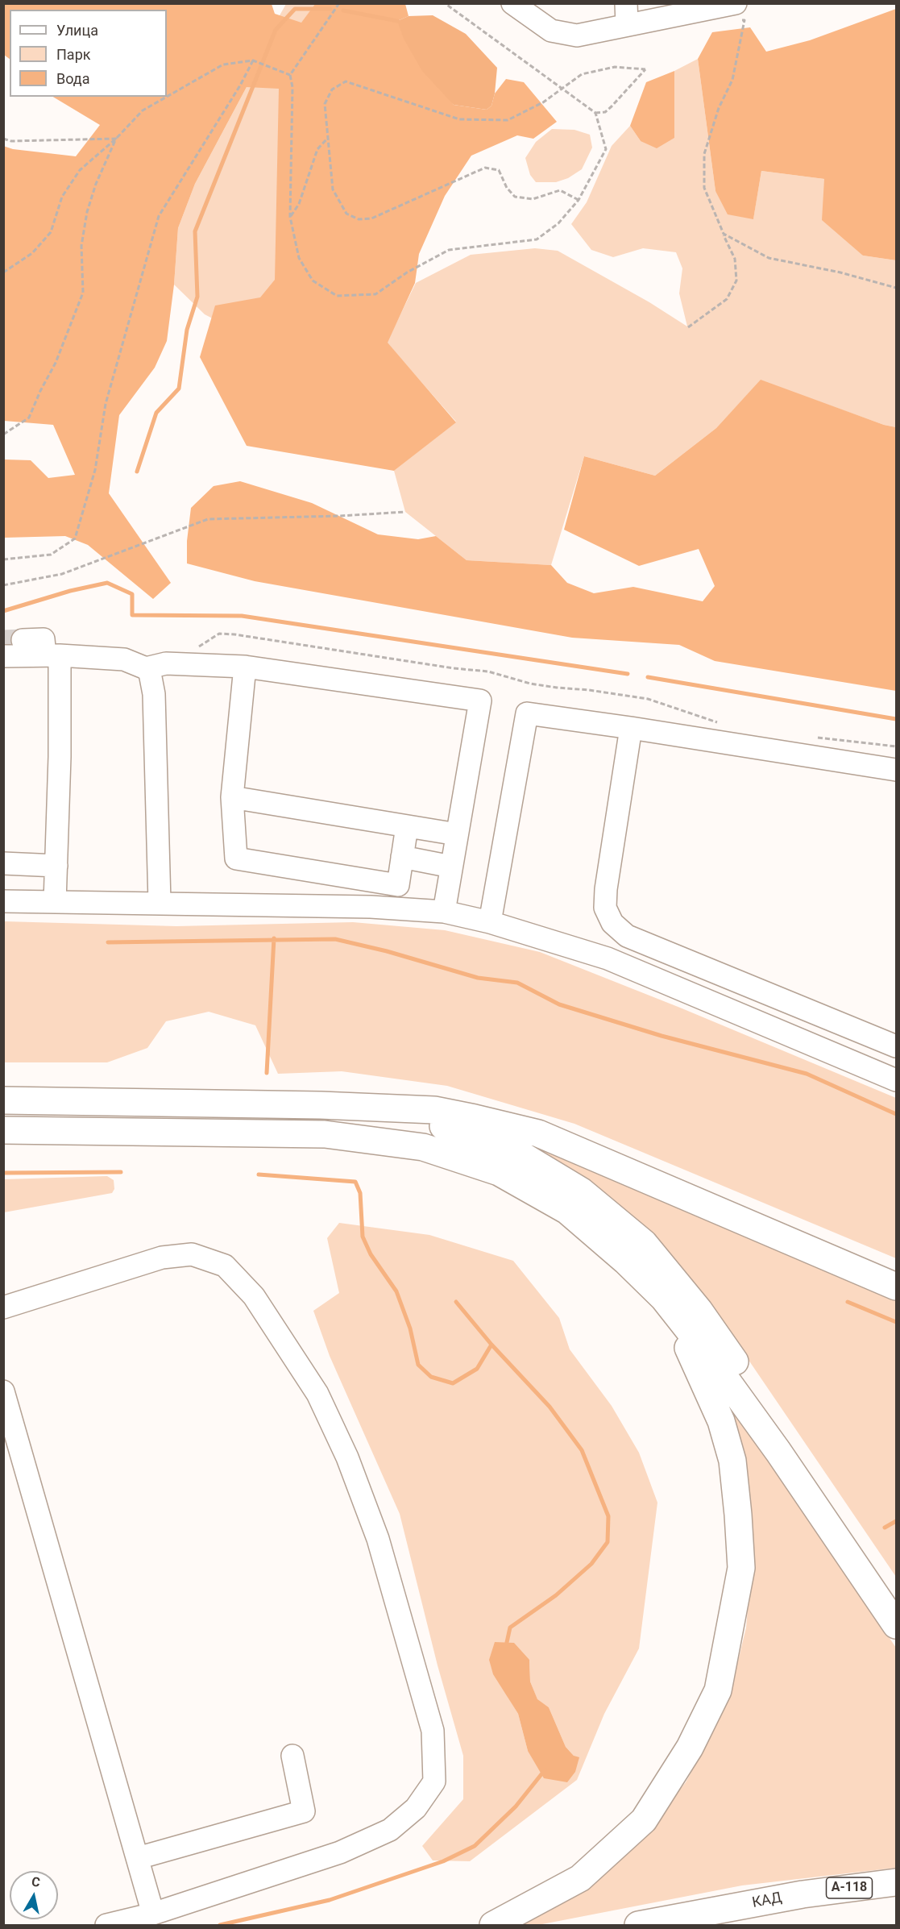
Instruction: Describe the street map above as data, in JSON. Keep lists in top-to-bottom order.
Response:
{
  "streets": {
    "main road": ["А-118", "КАД"]
  },
  "legend": ["Улица", "Парк", "Вода"],
  "north": "top"
}
